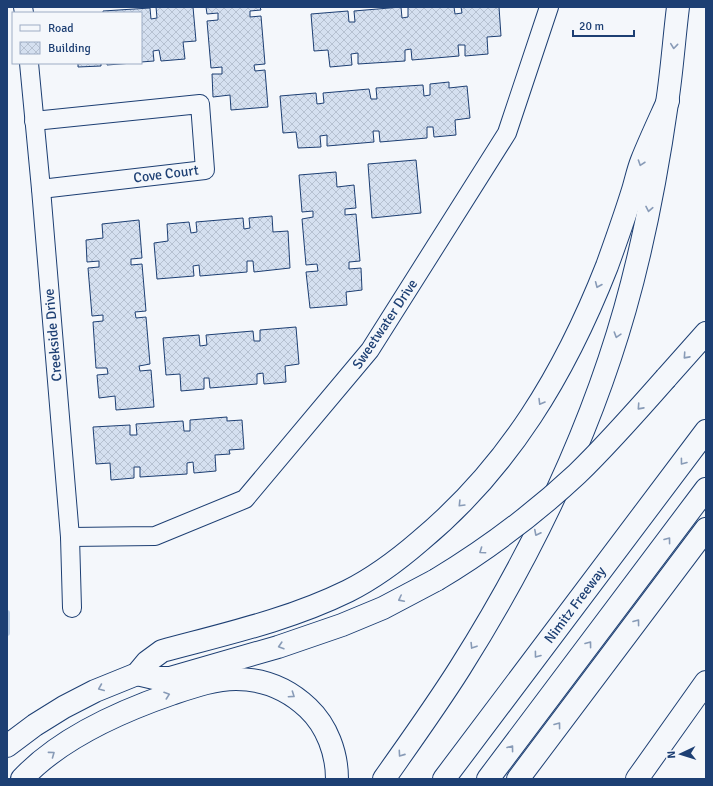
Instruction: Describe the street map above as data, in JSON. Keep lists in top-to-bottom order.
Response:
{
  "streets": {
    "highway": ["Nimitz Freeway"],
    "street": ["Cove Court", "Sweetwater Drive", "Creekside Drive"]
  },
  "crossings": [
    ["Cove Court", "Creekside Drive"],
    ["Sweetwater Drive", "Creekside Drive"]
  ],
  "legend": ["Road", "Building"],
  "scale_bar": "20 m",
  "north": "left"
}
